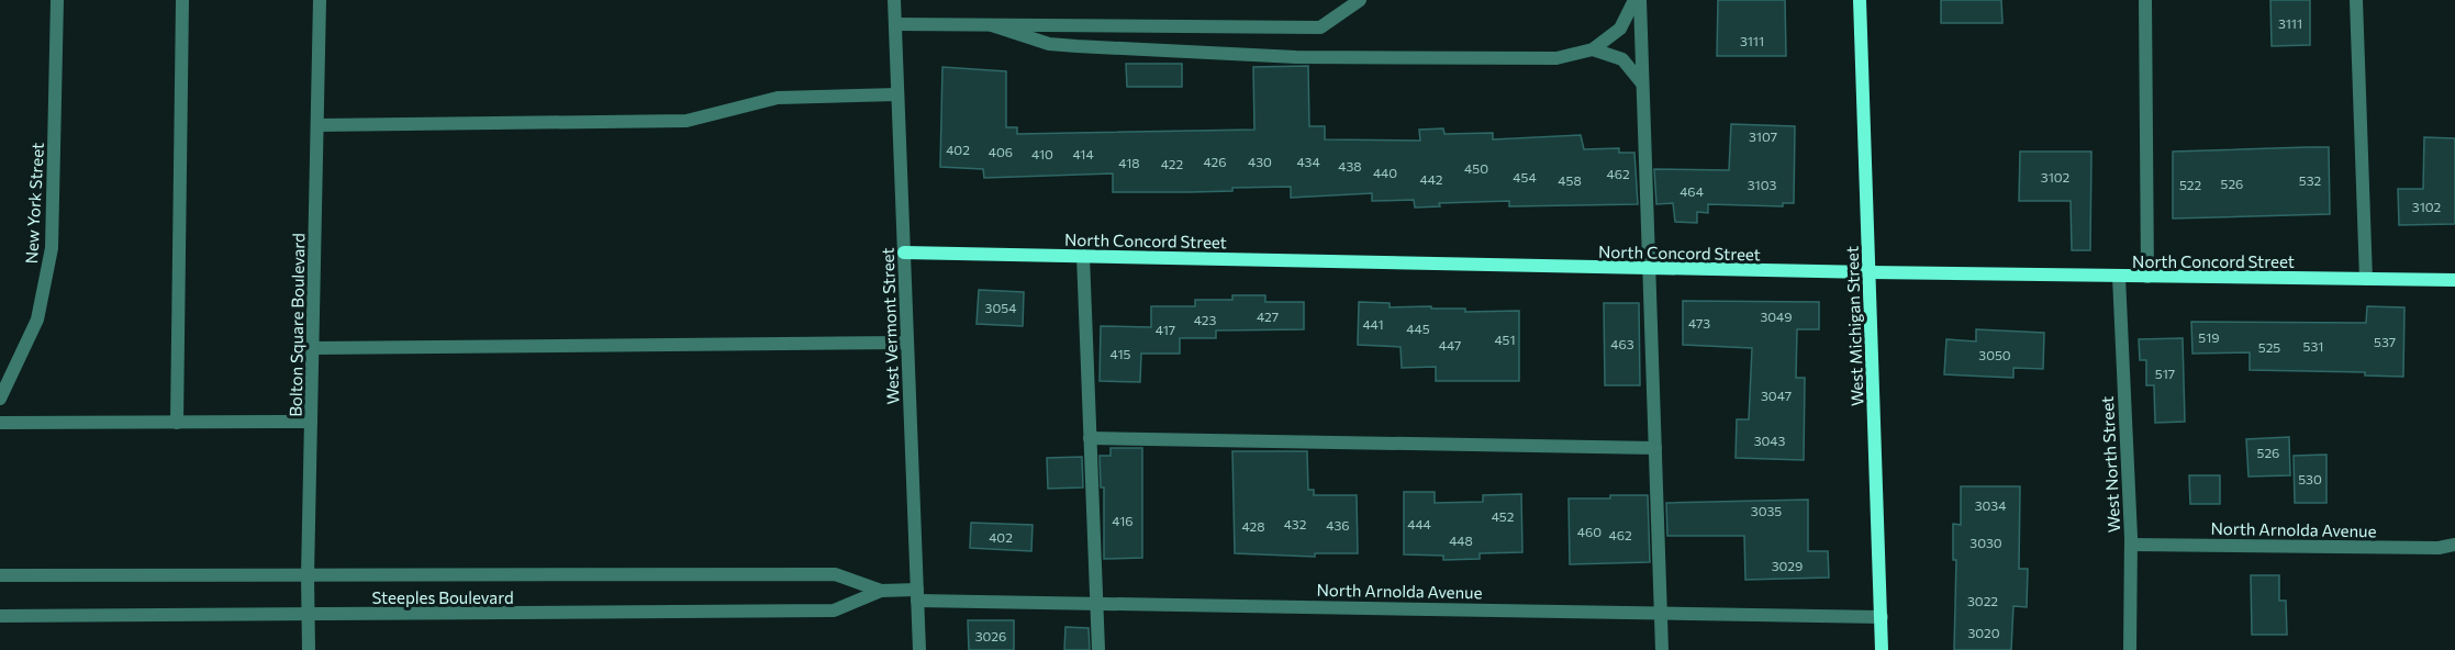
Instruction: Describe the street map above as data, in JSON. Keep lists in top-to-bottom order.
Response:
{
  "streets": {
    "main road": ["North Concord Street", "West Michigan Street"],
    "street": [
      "New York Street",
      "Bolton Square Boulevard",
      "West Vermont Street",
      "West North Street",
      "North Arnolda Avenue",
      "Steeples Boulevard"
    ]
  },
  "crossings": [
    ["North Concord Street", "West Vermont Street"],
    ["North Concord Street", "West Michigan Street"],
    ["North Concord Street", "West North Street"],
    ["Bolton Square Boulevard", "Steeples Boulevard"],
    ["West Vermont Street", "North Arnolda Avenue"],
    ["West Vermont Street", "Steeples Boulevard"],
    ["West Michigan Street", "North Arnolda Avenue"],
    ["West North Street", "North Arnolda Avenue"],
    ["North Arnolda Avenue", "Steeples Boulevard"]
  ],
  "house_numbers": [
    "3111",
    "3111",
    "3107",
    "402",
    "406",
    "410",
    "414",
    "426",
    "430",
    "434",
    "418",
    "422",
    "438",
    "450",
    "440",
    "462",
    "454",
    "3102",
    "442",
    "458",
    "532",
    "526",
    "3103",
    "522",
    "464",
    "3102",
    "3054",
    "427",
    "3049",
    "423",
    "473",
    "441",
    "445",
    "417",
    "519",
    "451",
    "537",
    "463",
    "447",
    "531",
    "525",
    "415",
    "3050",
    "517",
    "3047",
    "3043",
    "526",
    "530",
    "3034",
    "3035",
    "452",
    "416",
    "432",
    "444",
    "436",
    "428",
    "460",
    "462",
    "402",
    "448",
    "3030",
    "3029",
    "3022",
    "3020",
    "3026"
  ]
}
